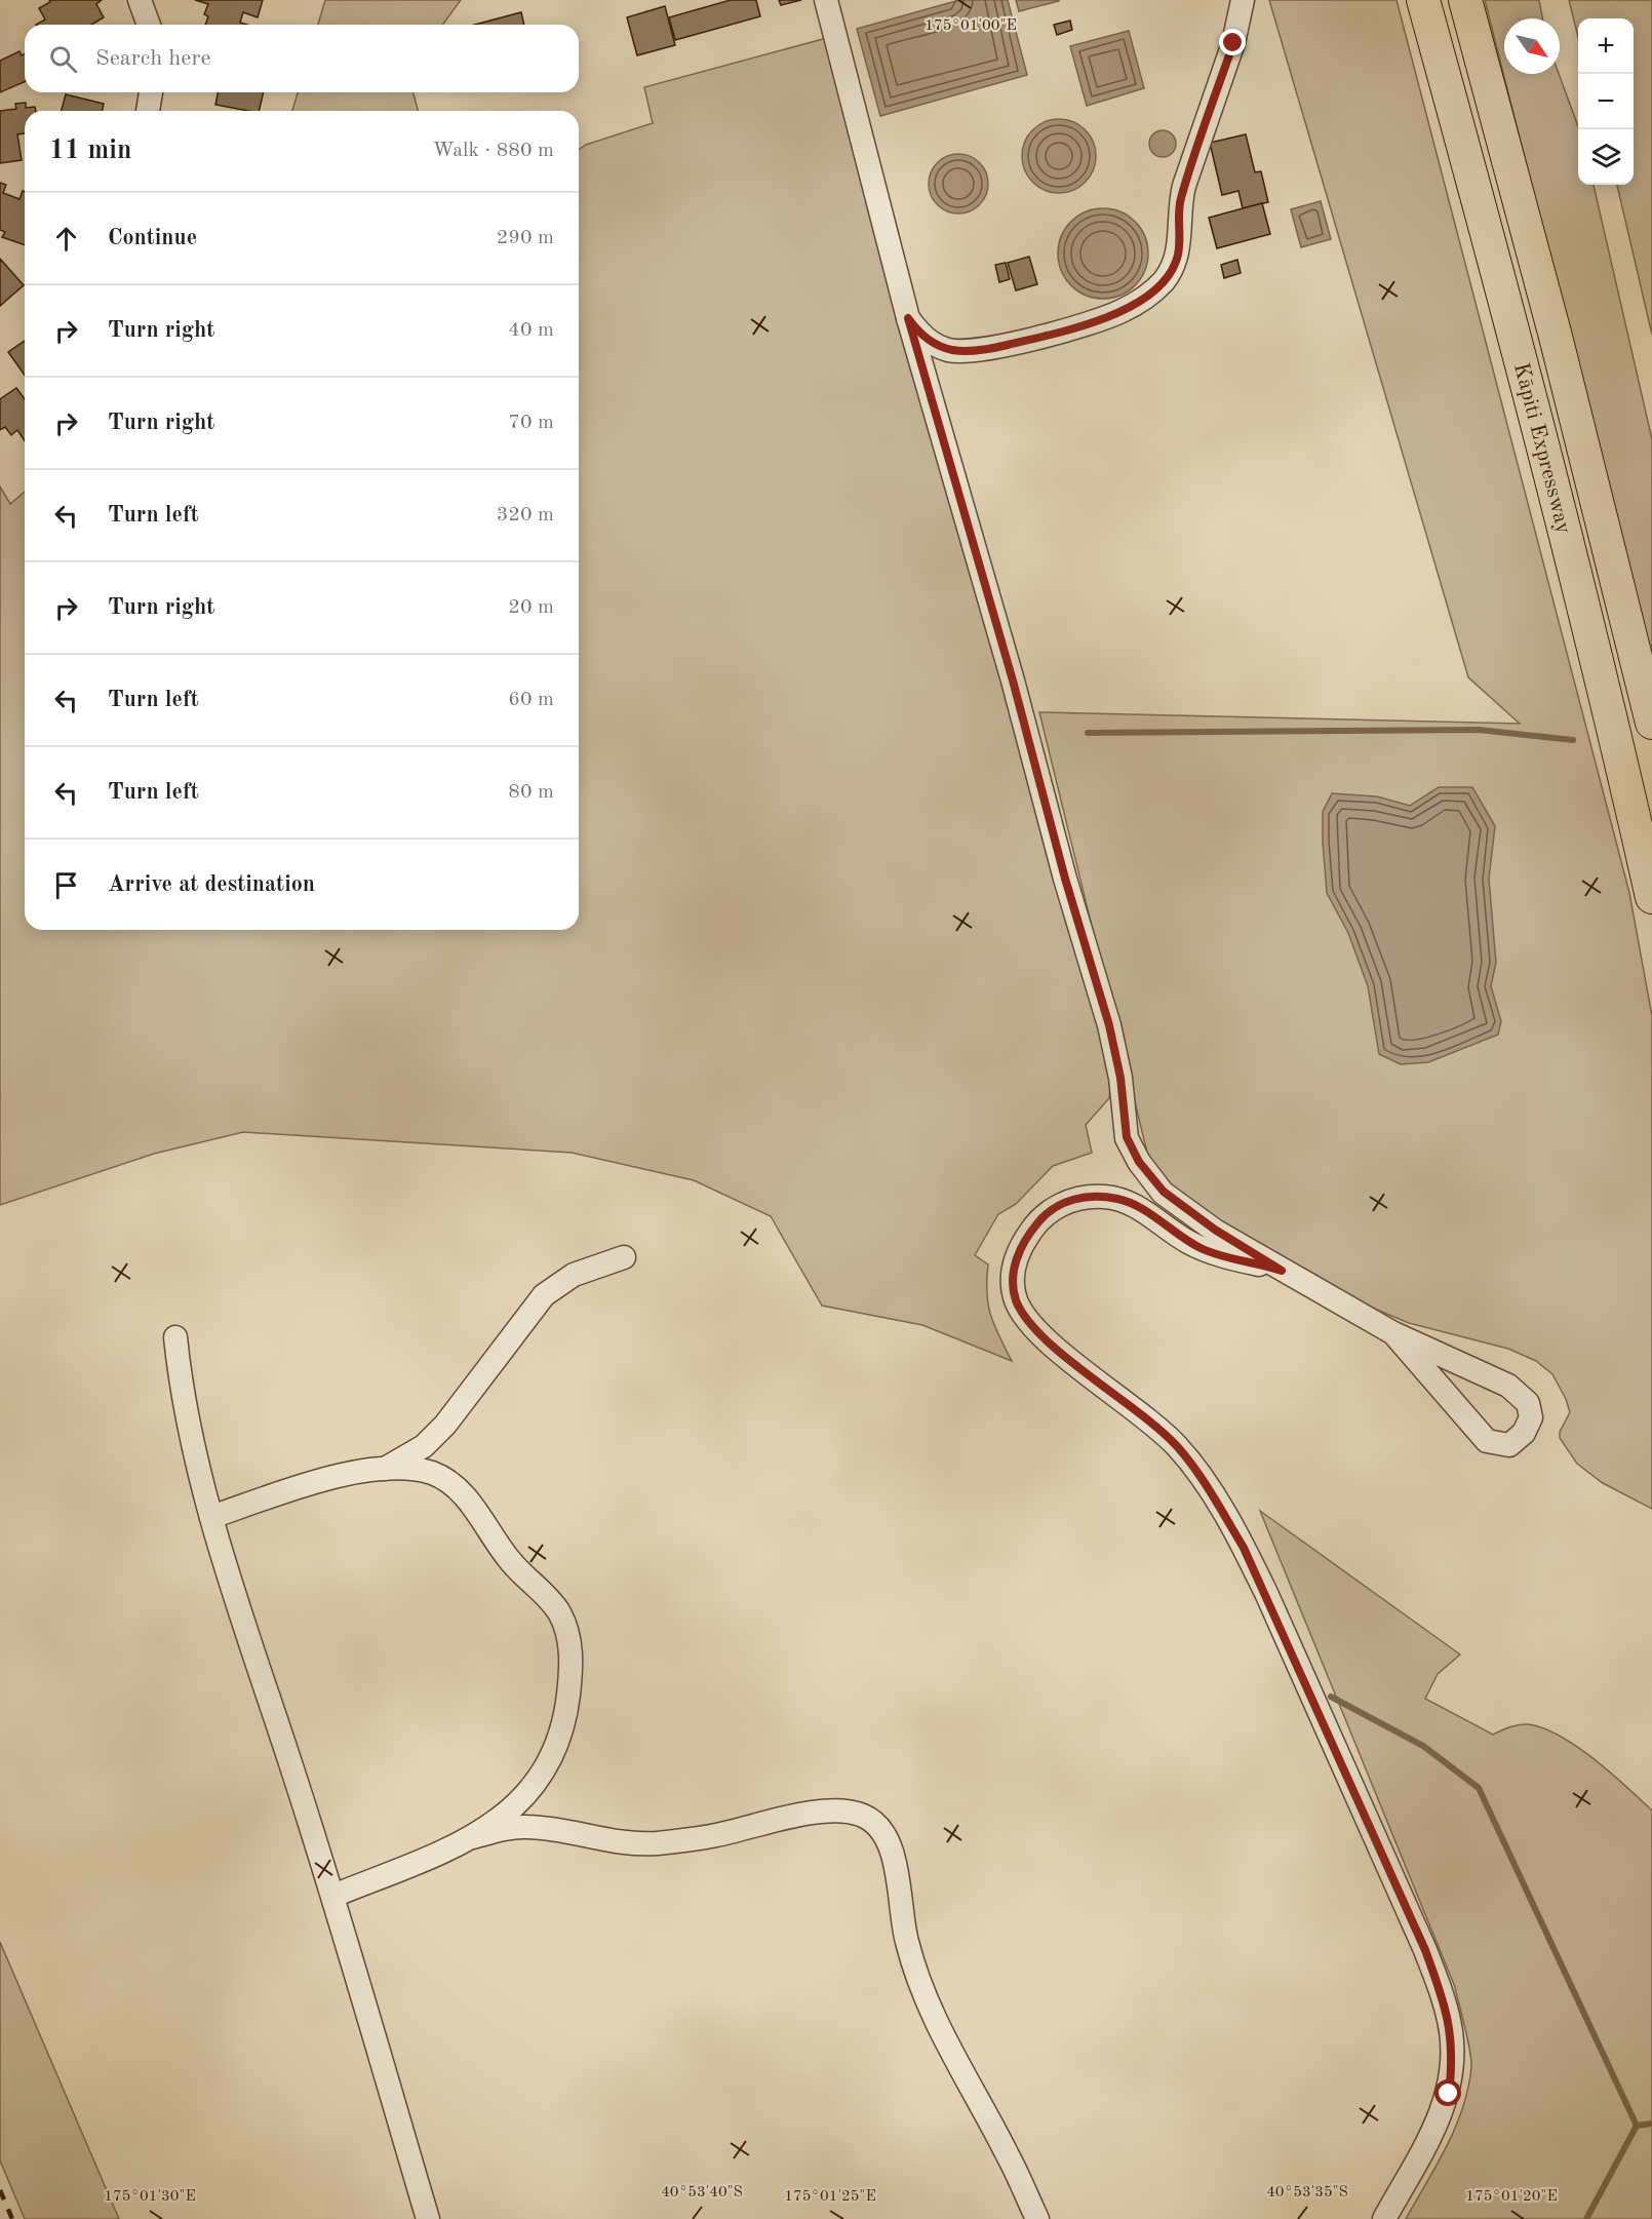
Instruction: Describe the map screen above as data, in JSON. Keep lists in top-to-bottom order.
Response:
{
  "streets": {
    "highway": ["Kāpiti Expressway"]
  },
  "north": "bottom right",
  "page": {
    "map_buttons": ["+", "−"],
    "search": "Search here",
    "heading": ["11 min", "Walk · 880 m"],
    "list": [
      ["Continue", "290 m"],
      ["Turn right", "40 m"],
      ["Turn right", "70 m"],
      ["Turn left", "320 m"],
      ["Turn right", "20 m"],
      ["Turn left", "60 m"],
      ["Turn left", "80 m"],
      "Arrive at destination"
    ]
  },
  "coordinates": [
    "175°01'00\"E",
    "40°53'40\"S",
    "40°53'35\"S",
    "175°01'30\"E",
    "175°01'25\"E",
    "175°01'20\"E"
  ]
}
